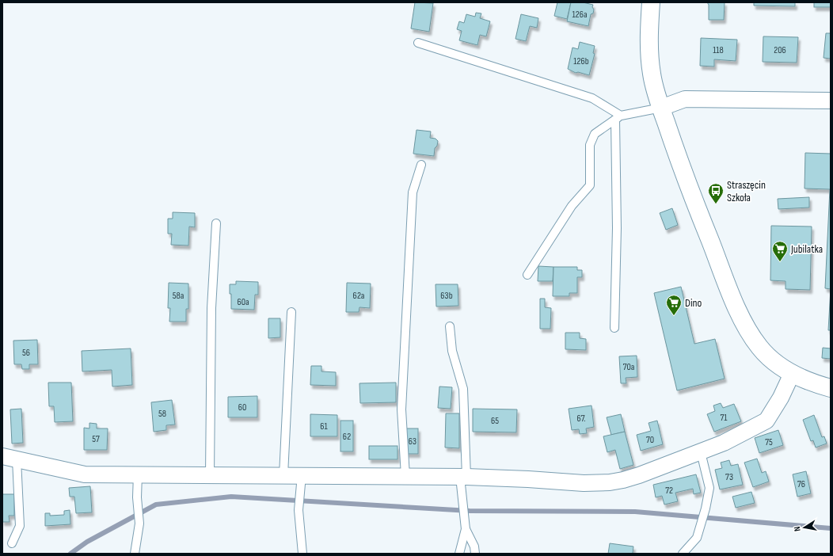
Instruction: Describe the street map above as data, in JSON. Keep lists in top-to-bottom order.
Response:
{
  "places": {
    "bus stop": ["Straszęcin Szkoła"],
    "supermarket": ["Jubilatka", "Dino"]
  },
  "house_numbers": [
    "126a",
    "118",
    "206",
    "126b",
    "58a",
    "62a",
    "63b",
    "60a",
    "56",
    "70a",
    "60",
    "58",
    "71",
    "67.",
    "65",
    "61",
    "62",
    "57",
    "70",
    "63",
    "75",
    "73",
    "76",
    "72"
  ],
  "north": "left"
}
